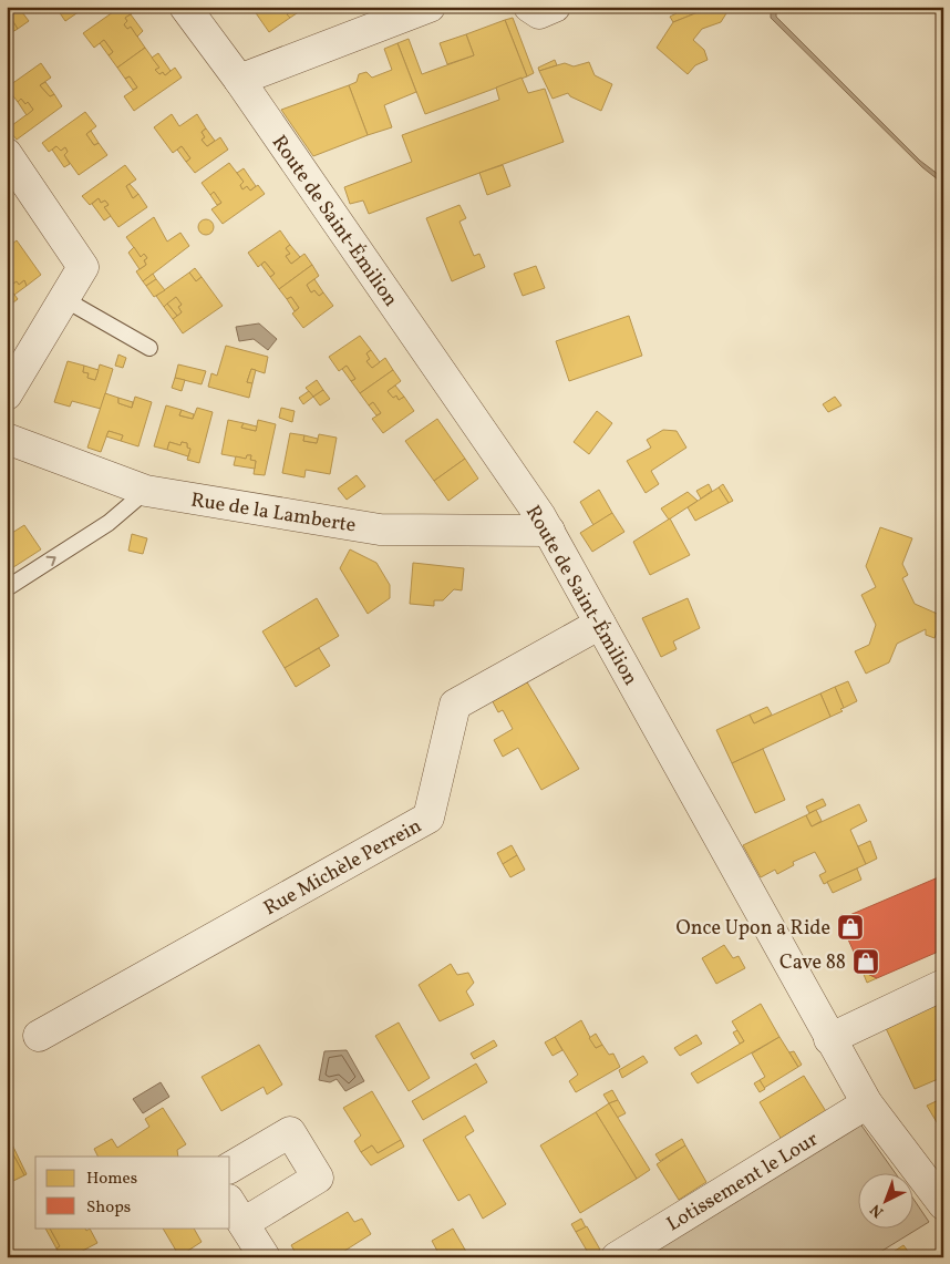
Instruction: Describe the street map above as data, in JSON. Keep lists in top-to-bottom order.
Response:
{
  "streets": {
    "street": [
      "Route de Saint-Émilion",
      "Rue de la Lamberte",
      "Rue Michèle Perrein",
      "Lotissement le Lour"
    ]
  },
  "crossings": [
    ["Route de Saint-Émilion", "Rue de la Lamberte"],
    ["Route de Saint-Émilion", "Rue Michèle Perrein"],
    ["Route de Saint-Émilion", "Lotissement le Lour"]
  ],
  "places": {
    "shop": ["Once Upon a Ride", "Cave 88"]
  },
  "legend": ["Homes", "Shops"],
  "north": "bottom left"
}
